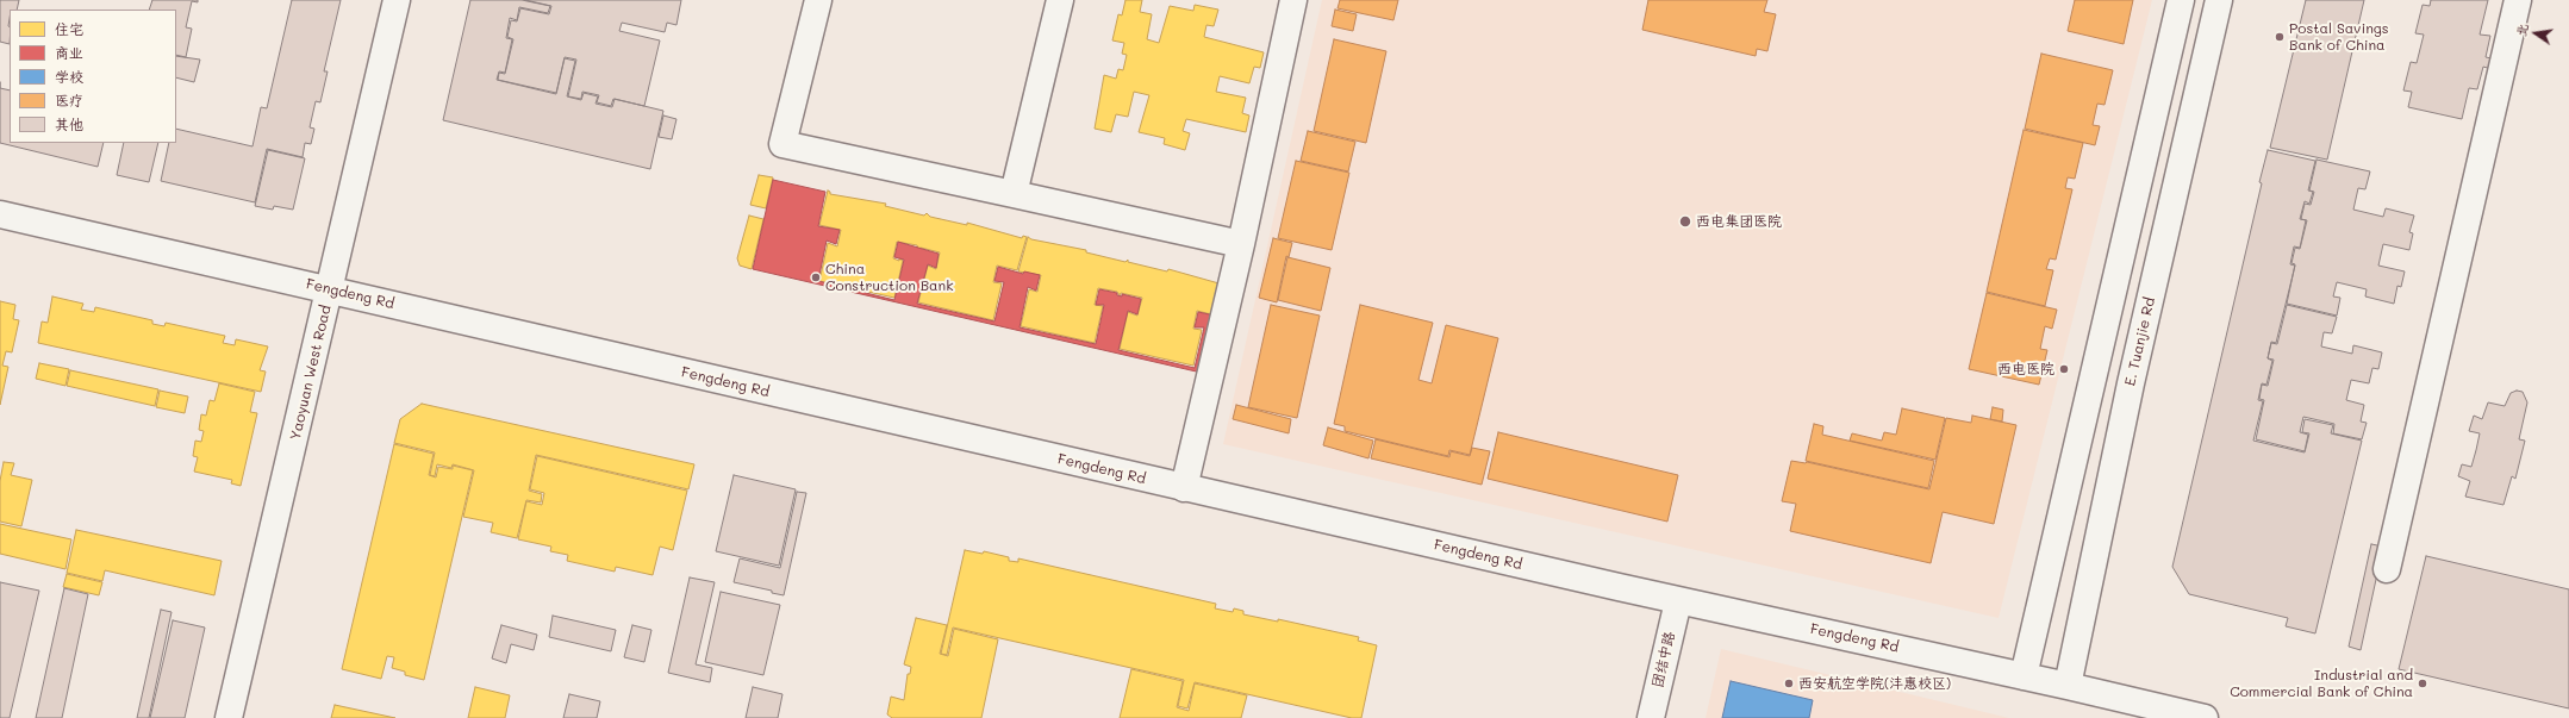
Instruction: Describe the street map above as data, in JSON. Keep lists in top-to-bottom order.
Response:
{
  "streets": {
    "street": [
      "Fengdeng Rd",
      "E. Tuanjie Rd",
      "Yaoyuan West Road",
      "团结中路"
    ]
  },
  "crossings": [
    ["Fengdeng Rd", "E. Tuanjie Rd"],
    ["Fengdeng Rd", "Yaoyuan West Road"],
    ["Fengdeng Rd", "团结中路"]
  ],
  "places": [
    "Postal Savings Bank of China",
    "西电集团医院",
    "China Construction Bank",
    "西电医院",
    "西安航空学院(沣惠校区)",
    "Industrial and Commercial Bank of China"
  ],
  "legend": [
    "住宅",
    "商业",
    "学校",
    "医疗",
    "其他"
  ],
  "north": "left"
}
